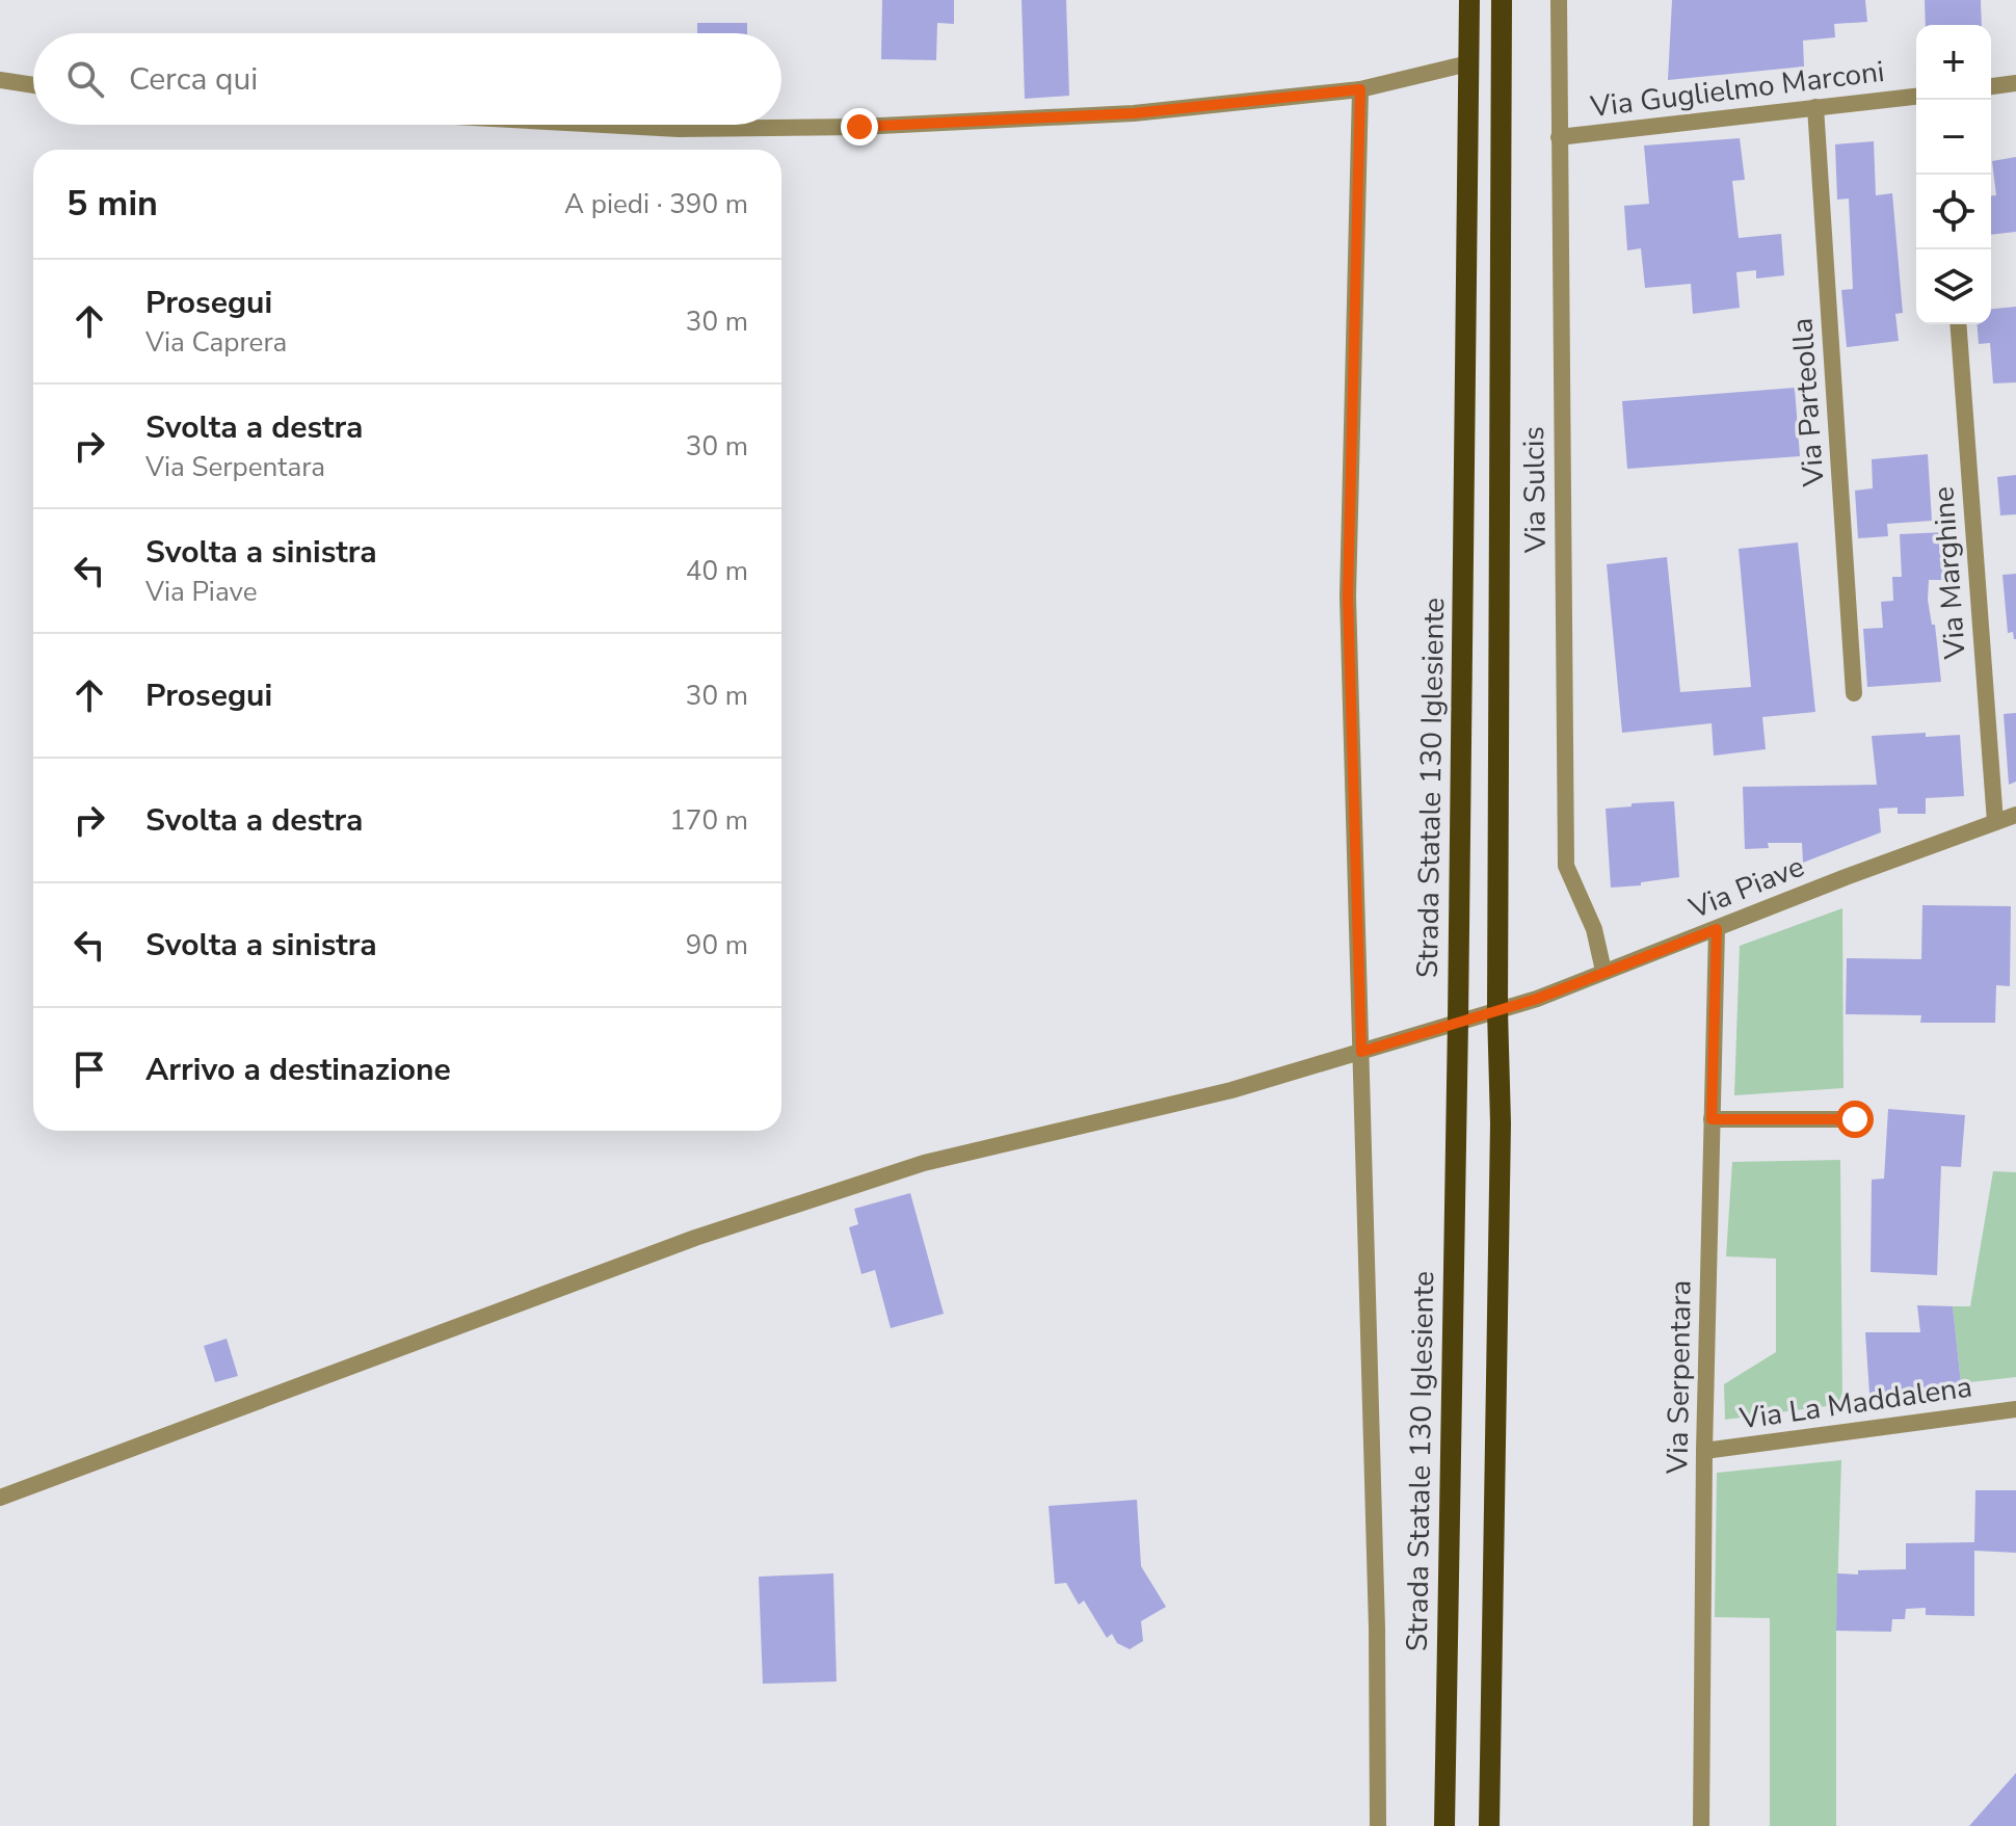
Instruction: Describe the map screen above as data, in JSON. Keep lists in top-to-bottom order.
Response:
{
  "streets": {
    "main road": ["Strada Statale 130 Iglesiente"],
    "street": [
      "Via Guglielmo Marconi",
      "Via Parteolla",
      "Via Sulcis",
      "Via Marghine",
      "Via Piave",
      "Via Serpentara",
      "Via La Maddalena"
    ]
  },
  "crossings": [
    ["Via Guglielmo Marconi", "Via Parteolla"],
    ["Via Guglielmo Marconi", "Via Sulcis"],
    ["Via Sulcis", "Via Piave"],
    ["Via Marghine", "Via Piave"],
    ["Strada Statale 130 Iglesiente", "Via Piave"],
    ["Via Piave", "Via Serpentara"],
    ["Via Serpentara", "Via La Maddalena"]
  ],
  "page": {
    "map_buttons": ["+", "−"],
    "search": "Cerca qui",
    "heading": ["5 min", "A piedi · 390 m"],
    "list": [
      ["Prosegui", "Via Caprera", "30 m"],
      ["Svolta a destra", "Via Serpentara", "30 m"],
      ["Svolta a sinistra", "Via Piave", "40 m"],
      ["Prosegui", "30 m"],
      ["Svolta a destra", "170 m"],
      ["Svolta a sinistra", "90 m"],
      "Arrivo a destinazione"
    ]
  }
}
